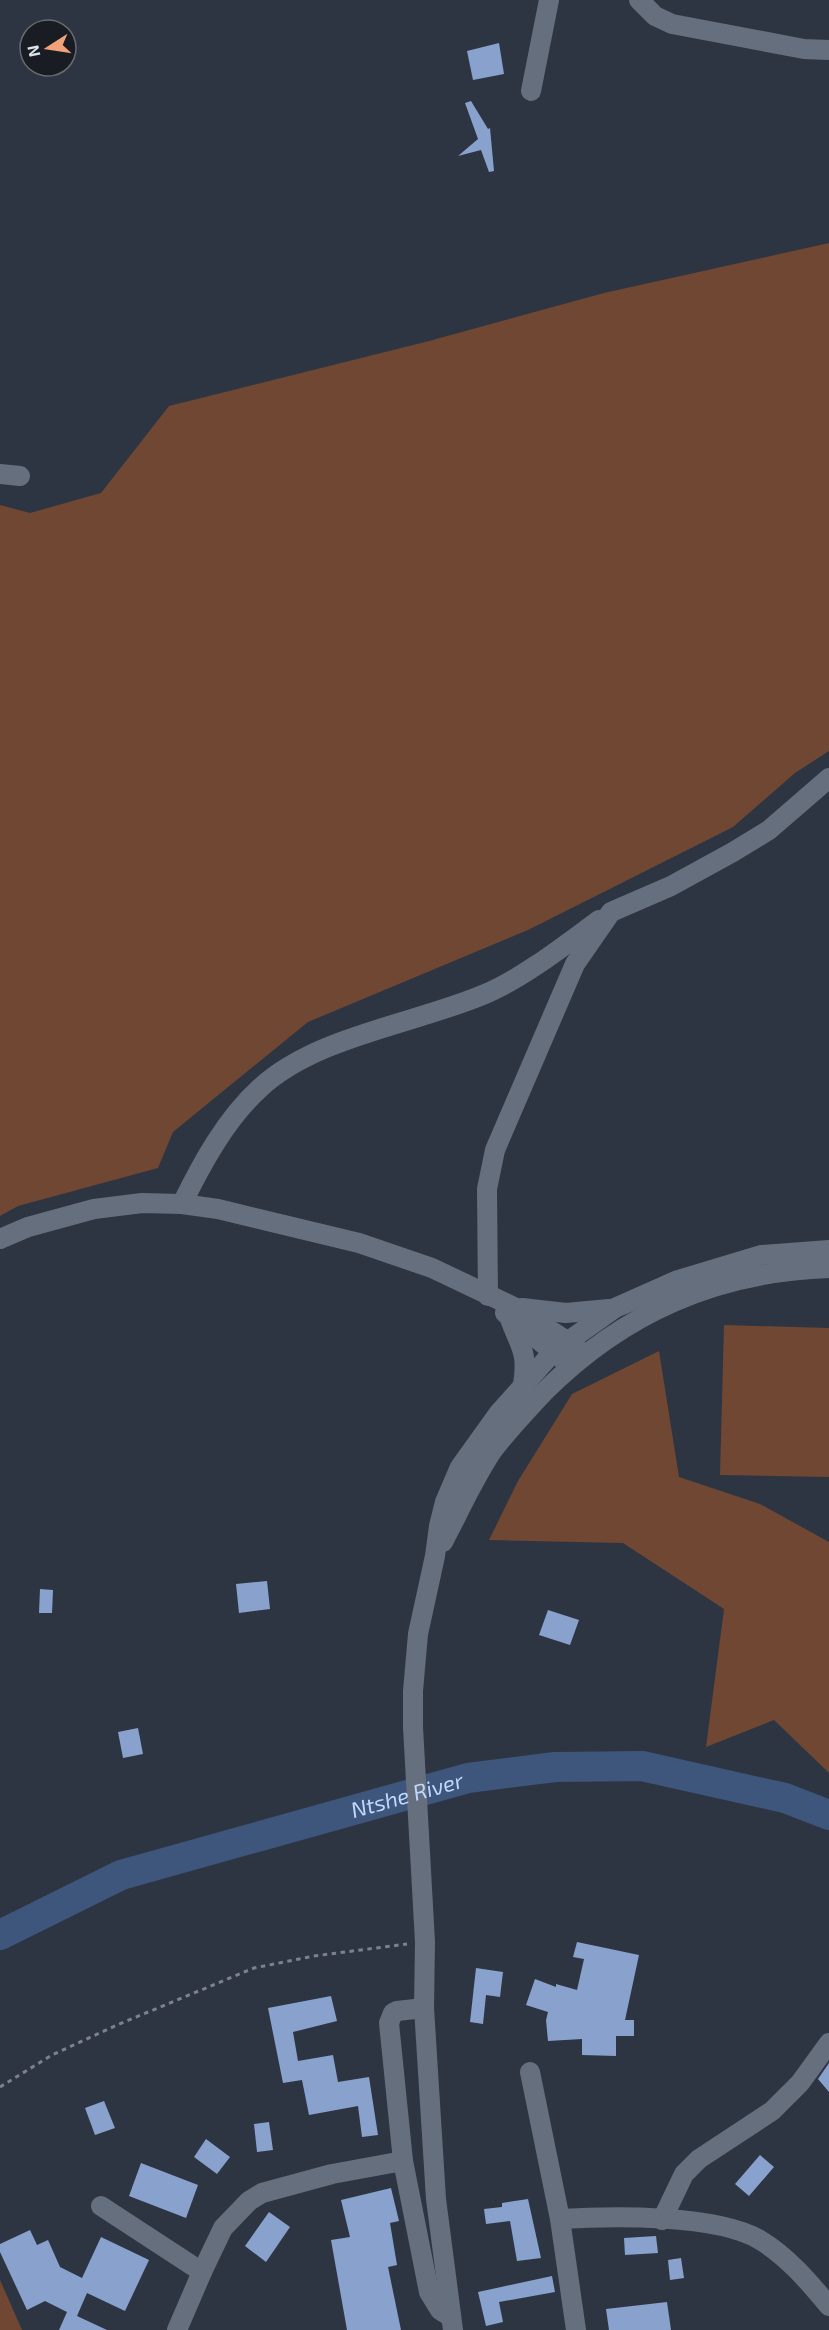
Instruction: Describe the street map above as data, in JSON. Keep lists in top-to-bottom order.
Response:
{
  "water": ["Ntshe River"],
  "north": "left"
}
